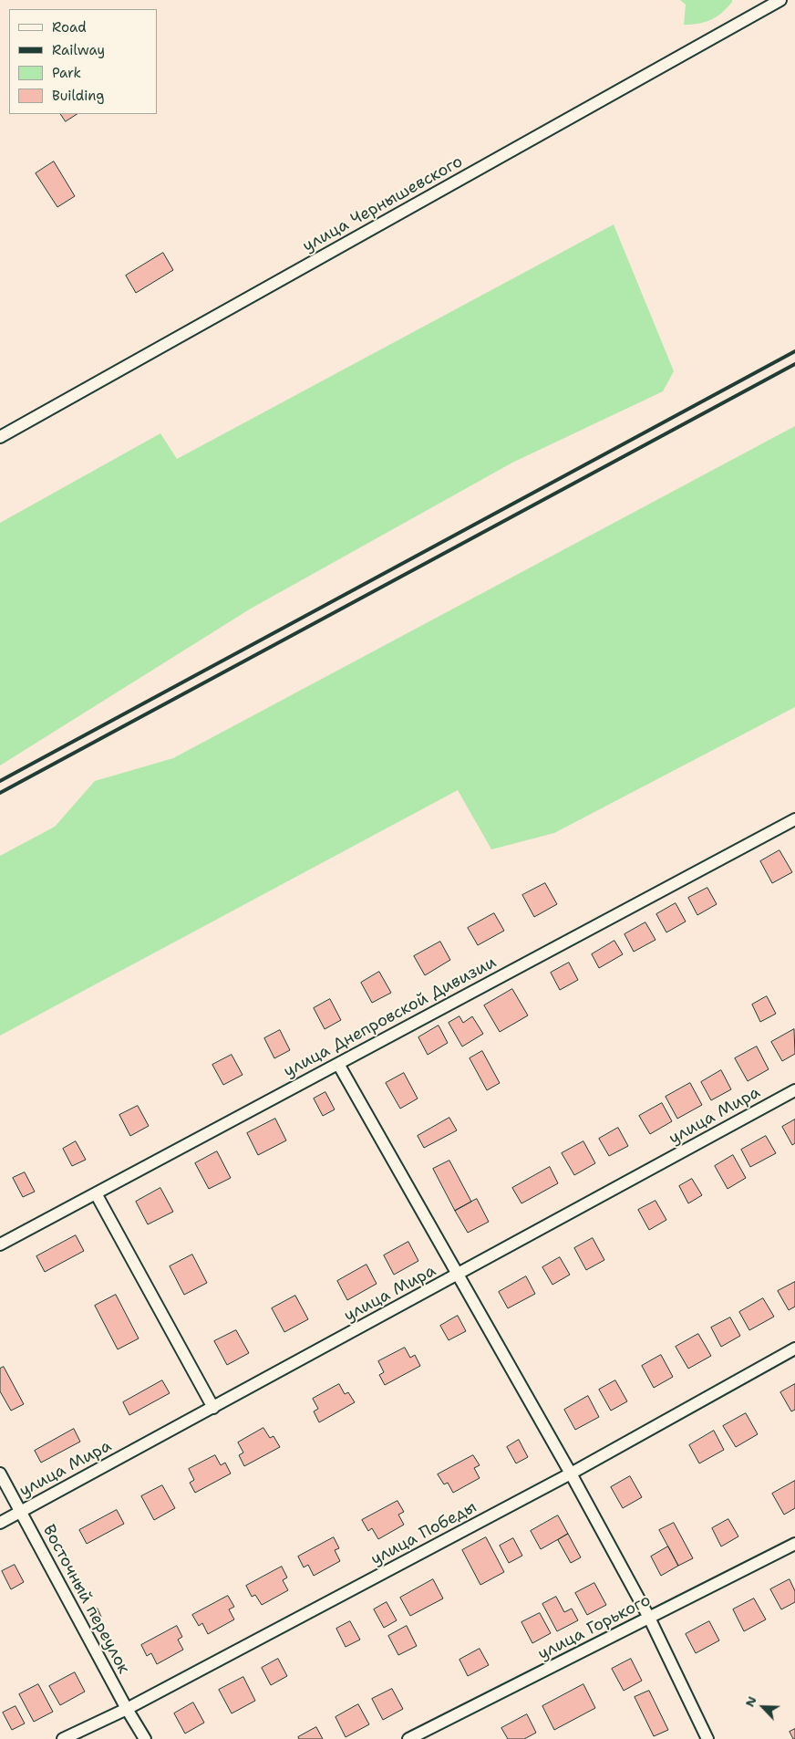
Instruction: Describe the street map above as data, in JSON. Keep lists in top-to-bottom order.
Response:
{
  "streets": {
    "street": [
      "улица Чернышевского",
      "улица Днепровской Дивизии",
      "улица Мира",
      "улица Победы",
      "Восточный переулок",
      "улица Горького"
    ]
  },
  "crossings": [
    ["улица Мира", "Восточный переулок"],
    ["улица Победы", "Восточный переулок"]
  ],
  "legend": [
    "Road",
    "Railway",
    "Park",
    "Building"
  ],
  "north": "top left"
}
